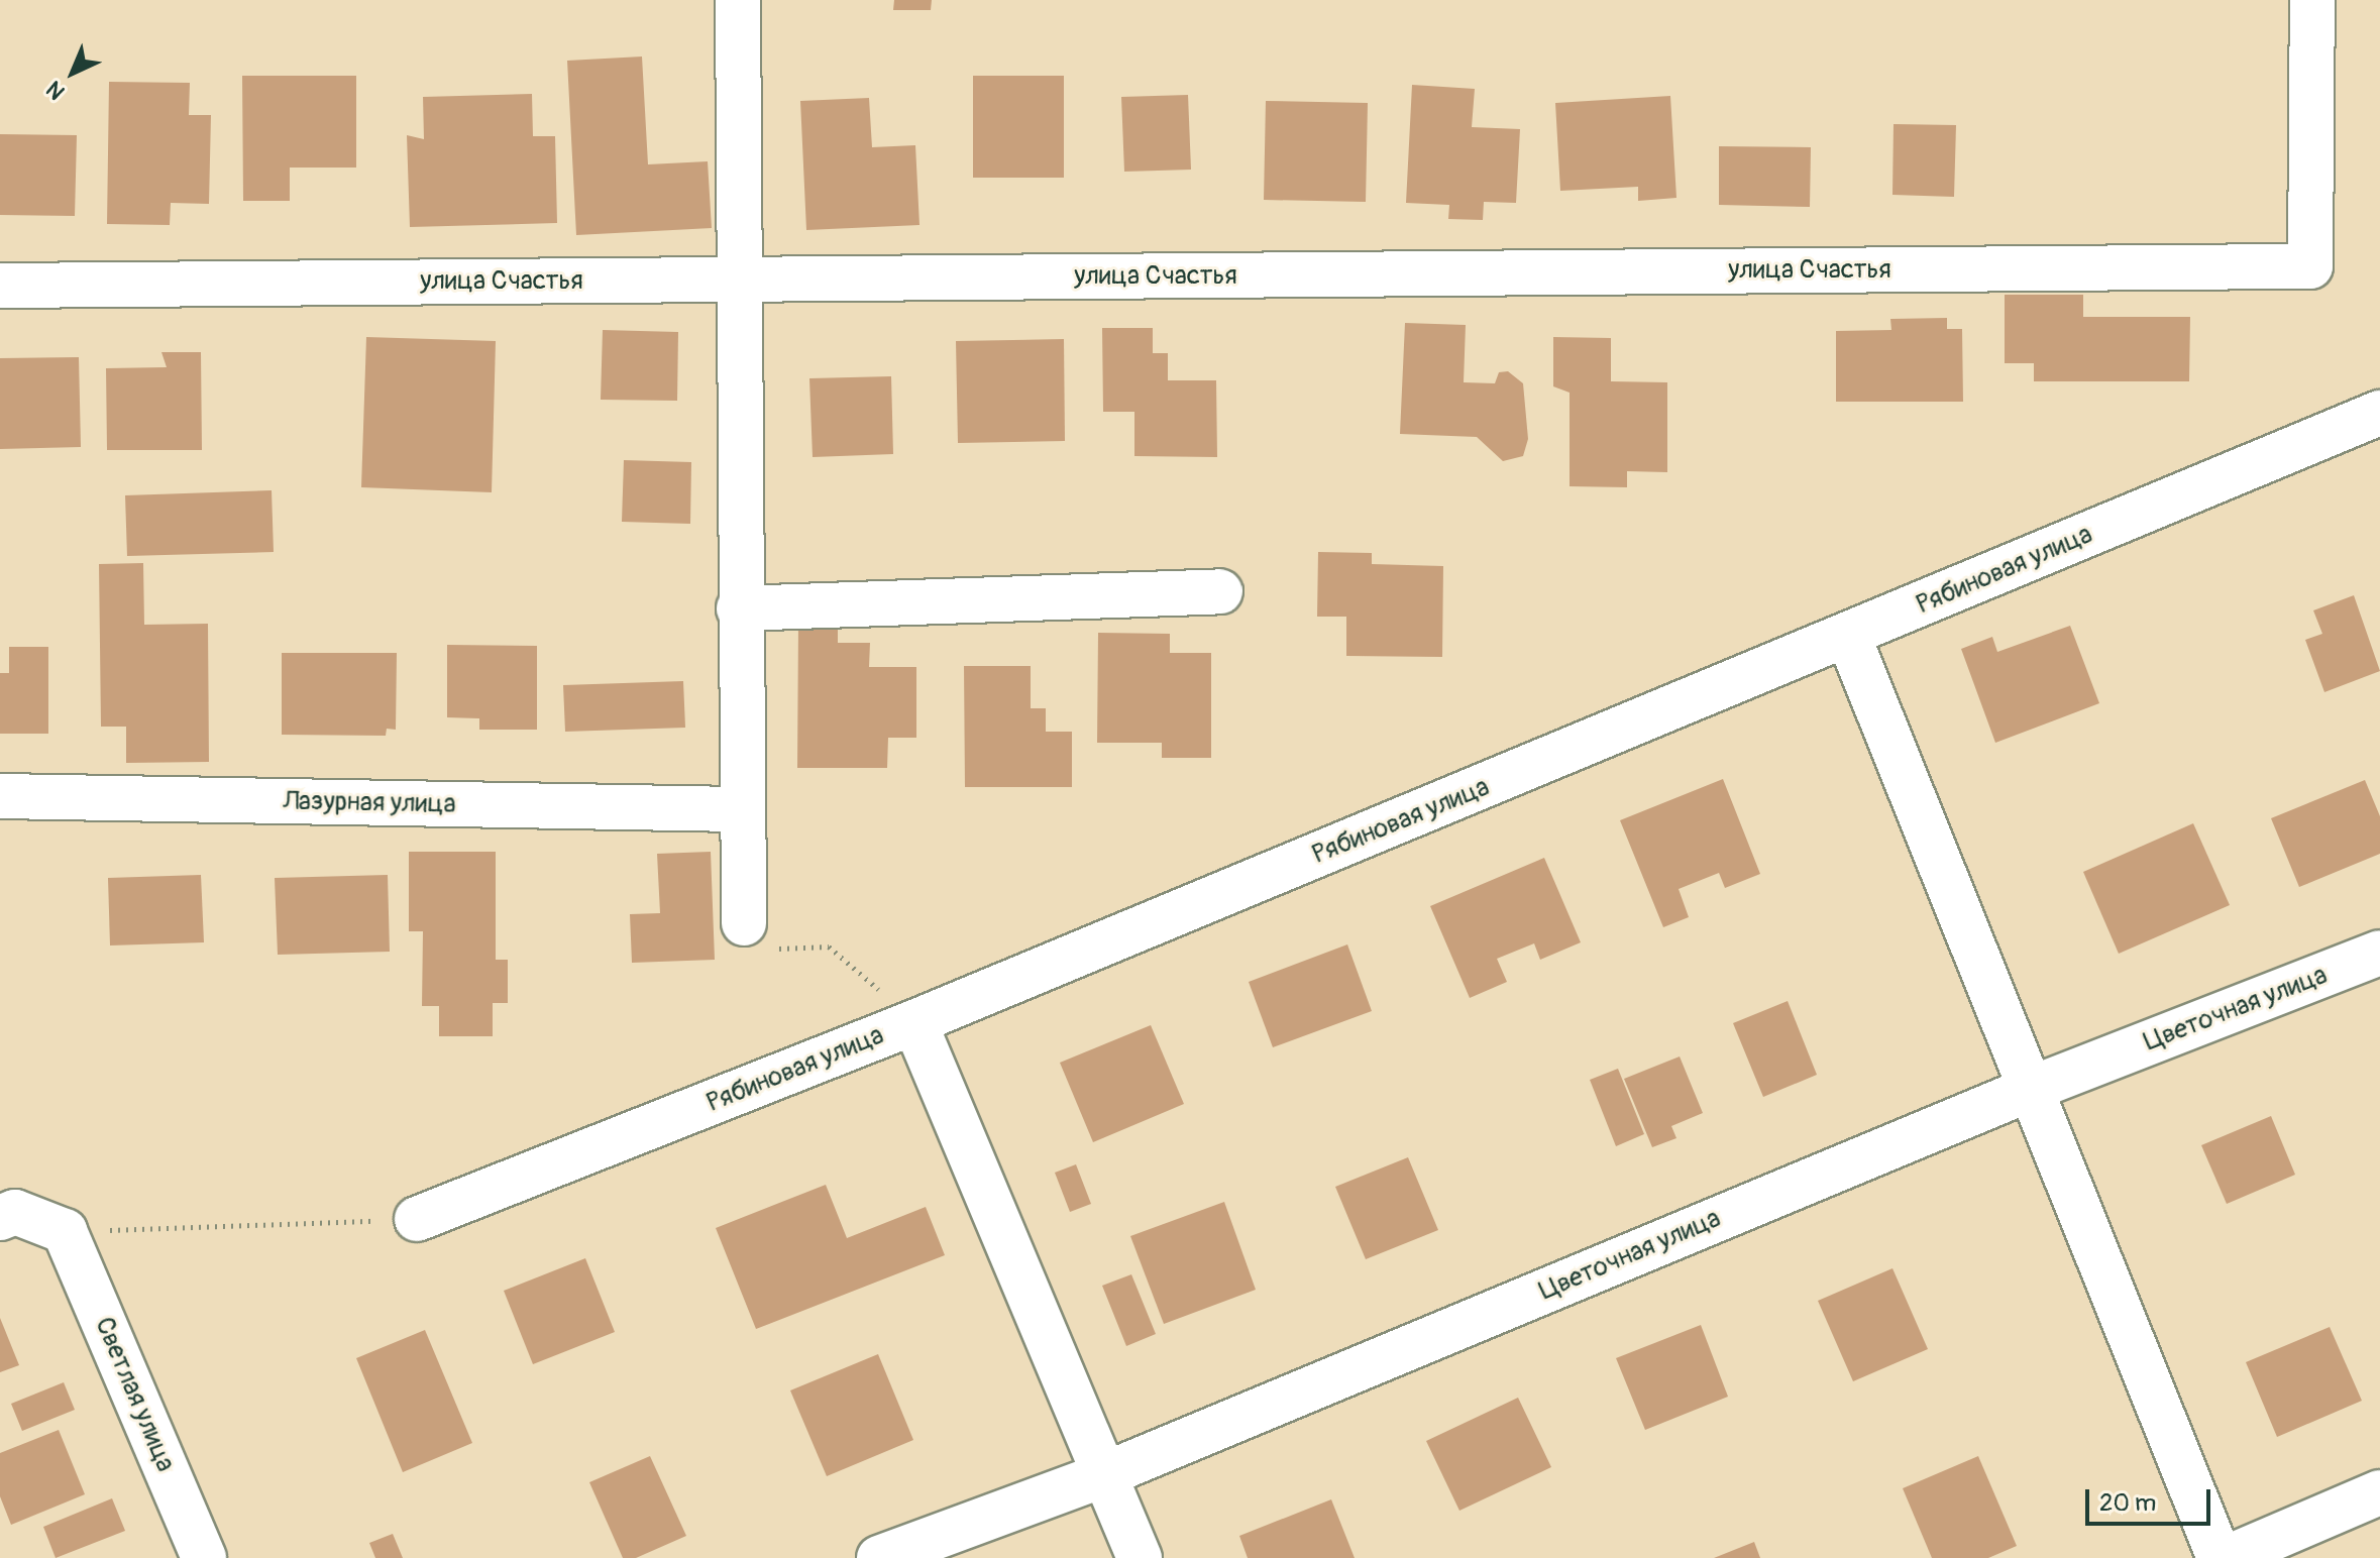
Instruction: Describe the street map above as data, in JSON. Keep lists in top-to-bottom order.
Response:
{
  "streets": {
    "street": [
      "улица Счастья",
      "Рябиновая улица",
      "Лазурная улица",
      "Цветочная улица",
      "Светлая улица"
    ]
  },
  "scale_bar": "20 m",
  "north": "bottom left"
}
